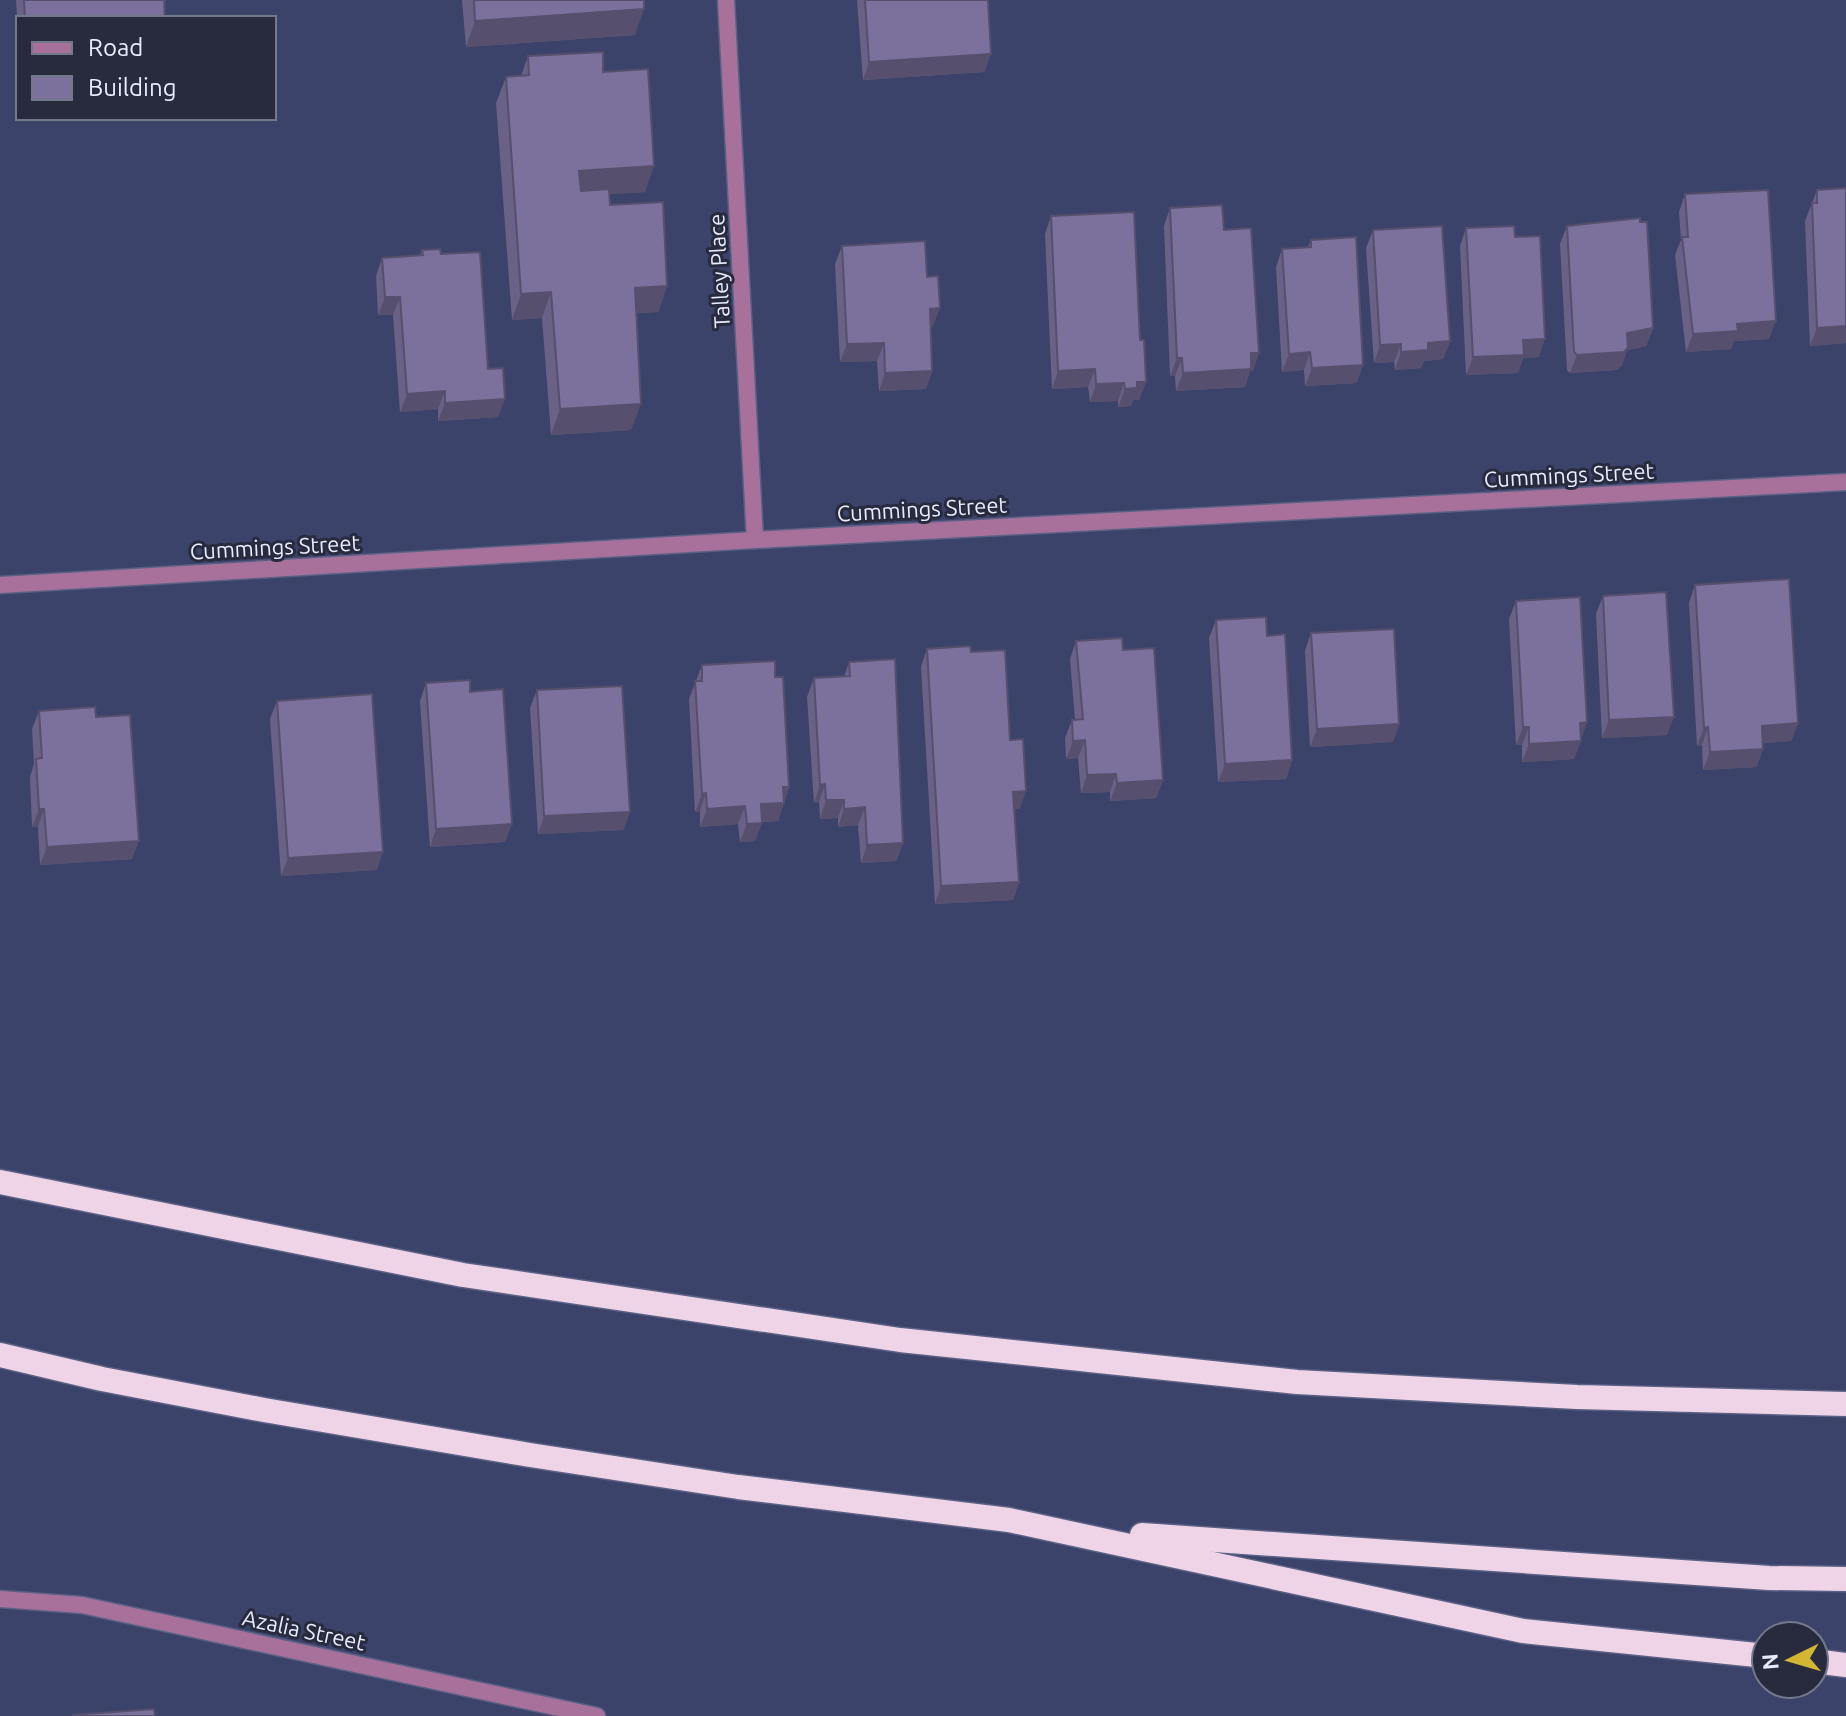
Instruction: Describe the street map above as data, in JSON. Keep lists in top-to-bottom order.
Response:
{
  "streets": {
    "street": ["Talley Place", "Cummings Street", "Azalia Street"]
  },
  "crossings": [
    ["Talley Place", "Cummings Street"]
  ],
  "legend": ["Road", "Building"],
  "north": "left"
}
